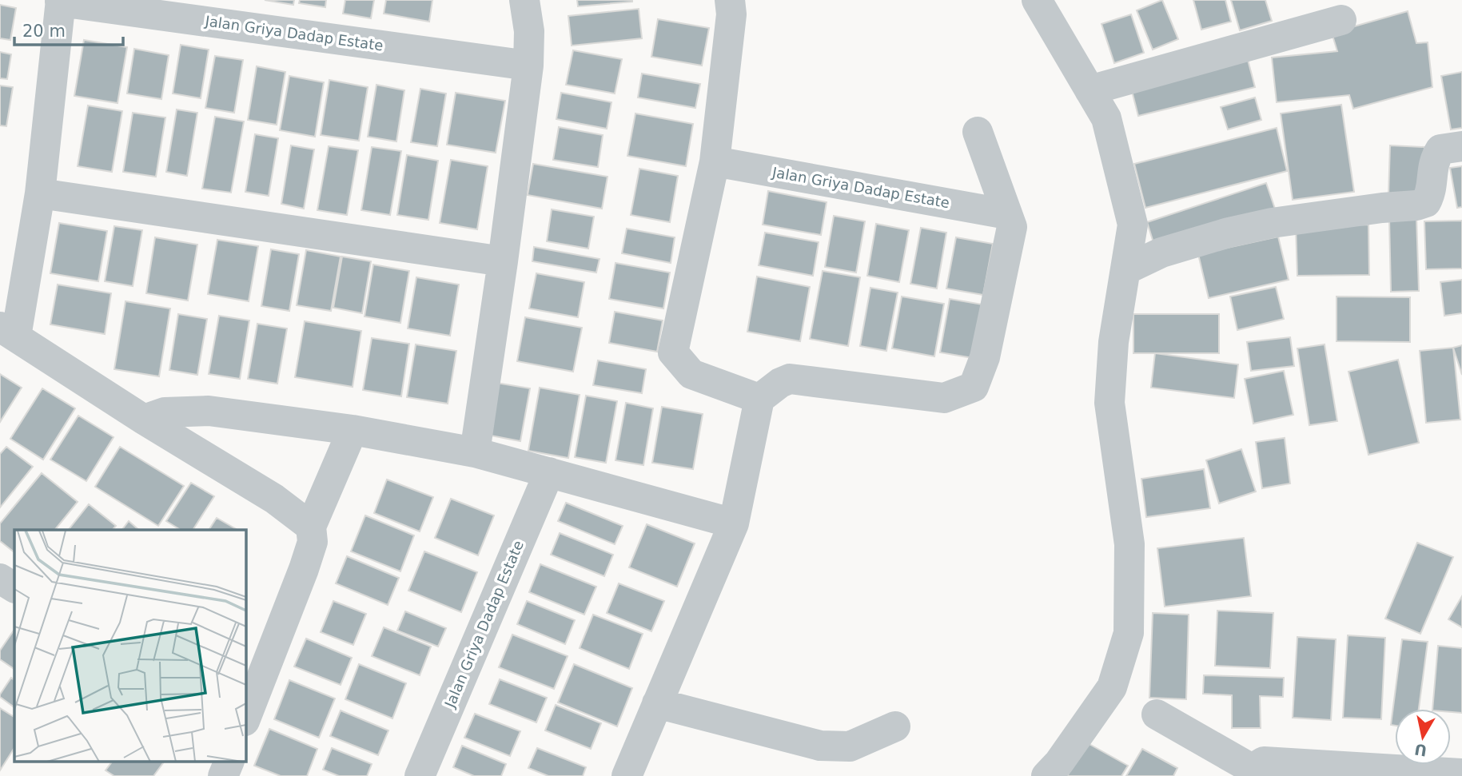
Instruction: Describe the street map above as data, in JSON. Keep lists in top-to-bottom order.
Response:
{
  "streets": {
    "street": ["Jalan Griya Dadap Estate"]
  },
  "scale_bar": "20 m",
  "north": "bottom"
}
